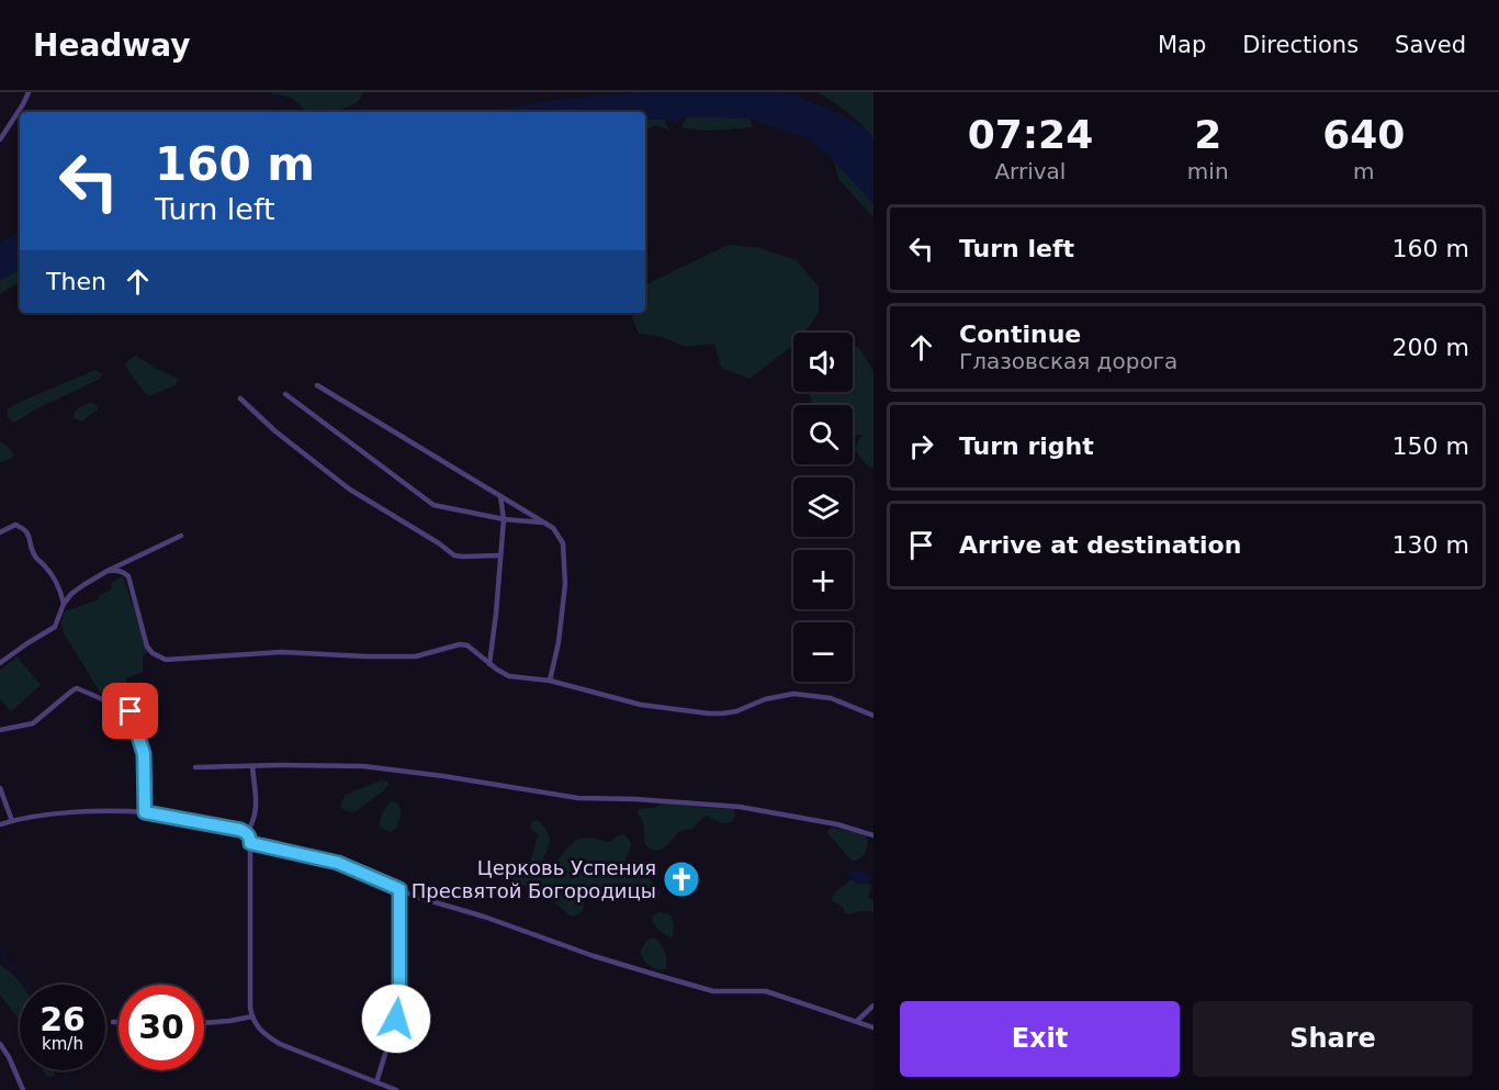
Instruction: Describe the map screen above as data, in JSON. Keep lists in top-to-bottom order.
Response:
{
  "places": {
    "church": ["Церковь Успения Пресвятой Богородицы"]
  },
  "page": {
    "header": "Headway",
    "nav": ["Map", "Directions", "Saved"],
    "eta": [
      "07:24",
      "Arrival",
      "2",
      "min",
      "640",
      "m"
    ],
    "turn": ["160 m", "Turn left"],
    "list": [
      {
        "name": "Turn left",
        "value": "160 m"
      },
      {
        "name": "Continue",
        "note": "Глазовская дорога",
        "value": "200 m"
      },
      {
        "name": "Turn right",
        "value": "150 m"
      },
      {
        "name": "Arrive at destination",
        "value": "130 m"
      }
    ],
    "then": "Then",
    "map_buttons": ["+", "−"],
    "speed": "26 km/h",
    "limit": "30",
    "buttons": ["Exit", "Share"]
  }
}
